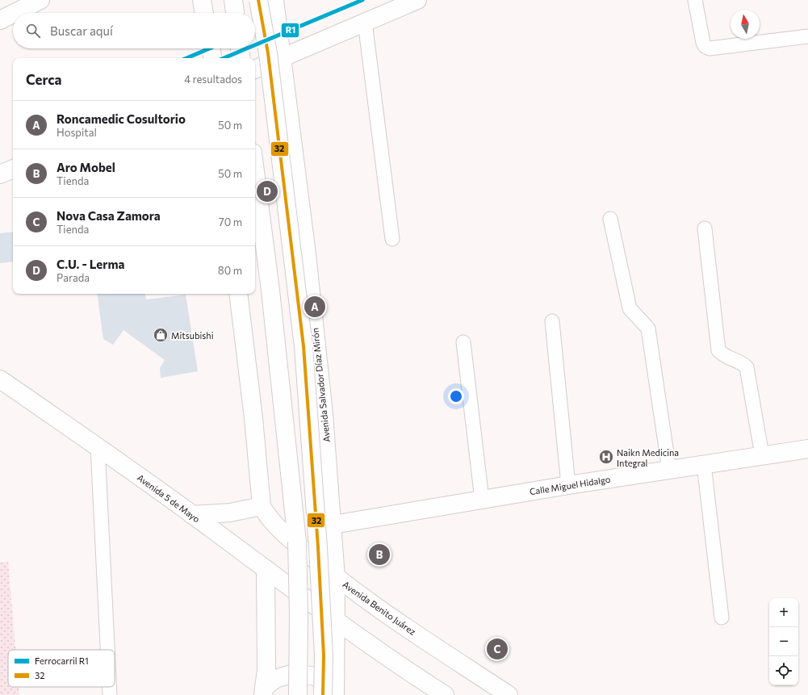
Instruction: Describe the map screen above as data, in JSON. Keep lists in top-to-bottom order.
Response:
{
  "streets": {
    "main road": [
      "Avenida Salvador Díaz Mirón",
      "Calle Miguel Hidalgo",
      "Avenida 5 de Mayo",
      "Avenida Benito Juárez"
    ]
  },
  "crossings": [
    ["Avenida Salvador Díaz Mirón", "Calle Miguel Hidalgo"],
    ["Avenida Salvador Díaz Mirón", "Avenida 5 de Mayo"],
    ["Avenida Salvador Díaz Mirón", "Avenida Benito Juárez"]
  ],
  "places": {
    "shop": ["Mitsubishi"],
    "hospital": ["Naikn Medicina Integral"]
  },
  "lines": ["rail line R1", "transit line 32"],
  "legend": ["Ferrocarril R1", "32"],
  "north": "top",
  "page": {
    "search": "Buscar aquí",
    "heading": ["Cerca", "4 resultados"],
    "list": [
      {
        "mark": "A",
        "name": "Roncamedic Cosultorio",
        "note": "Hospital",
        "value": "50 m"
      },
      {
        "mark": "B",
        "name": "Aro Mobel",
        "note": "Tienda",
        "value": "50 m"
      },
      {
        "mark": "C",
        "name": "Nova Casa Zamora",
        "note": "Tienda",
        "value": "70 m"
      },
      {
        "mark": "D",
        "name": "C.U. - Lerma",
        "note": "Parada",
        "value": "80 m"
      }
    ],
    "pins": [
      "D",
      "A",
      "B",
      "C"
    ],
    "map_buttons": ["+", "−"]
  }
}
